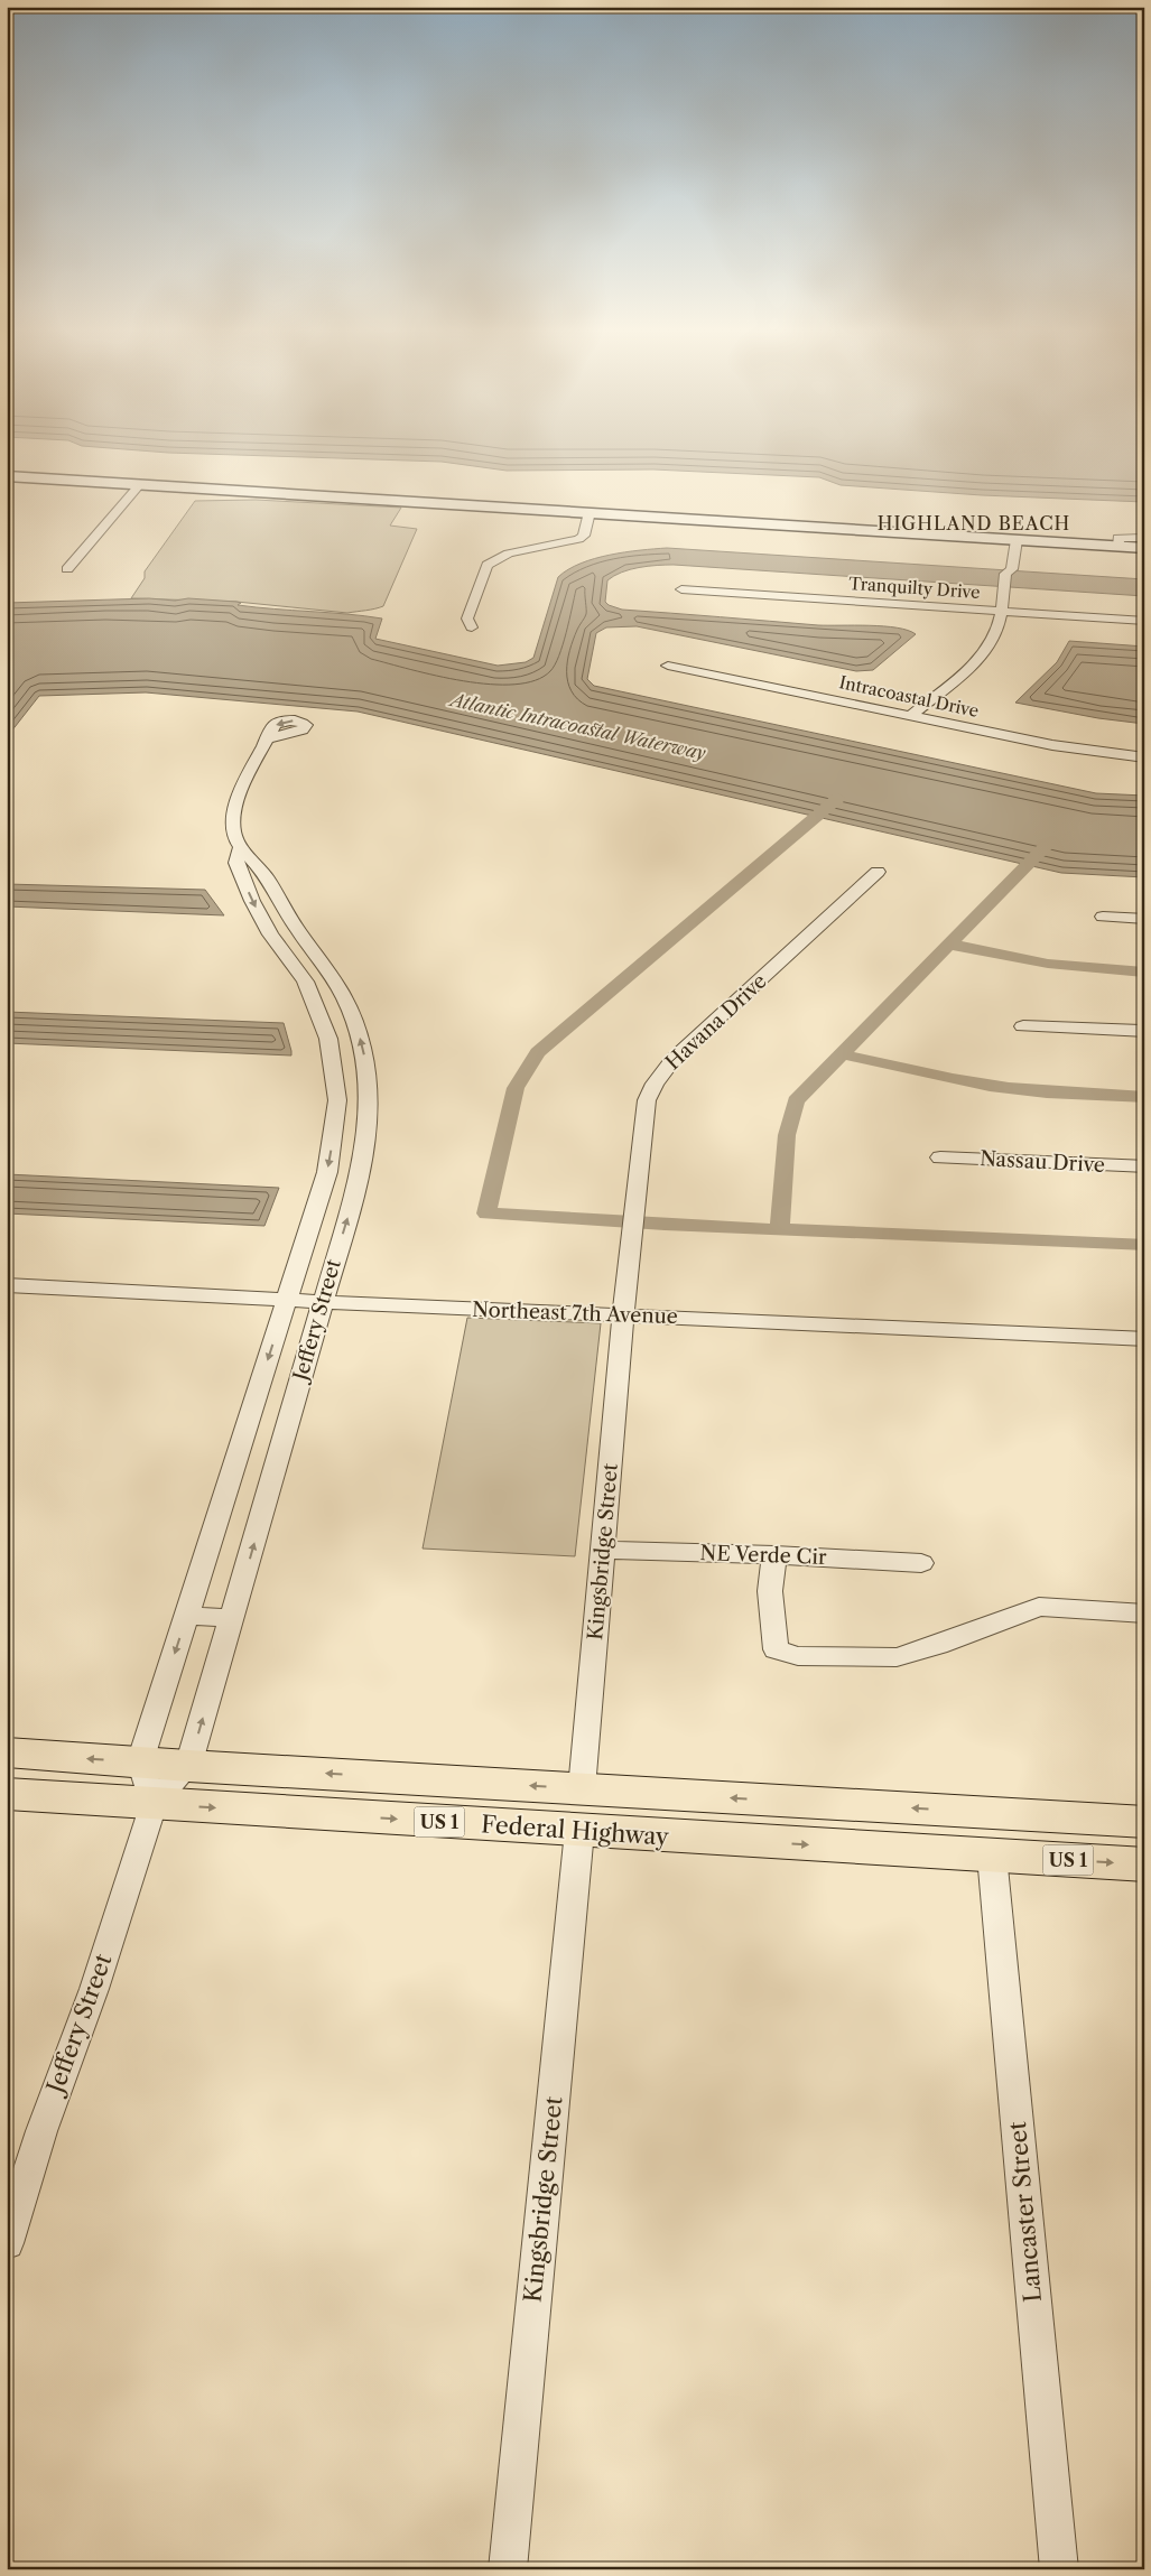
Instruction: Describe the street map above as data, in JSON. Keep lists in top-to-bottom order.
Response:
{
  "streets": {
    "main road": ["US 1", "Federal Highway"],
    "street": [
      "Tranquilty Drive",
      "Intracoastal Drive",
      "Havana Drive",
      "Nassau Drive",
      "Northeast 7th Avenue",
      "Jeffery Street",
      "Kingsbridge Street",
      "NE Verde Cir",
      "Lancaster Street"
    ]
  },
  "crossings": [
    ["Havana Drive", "Northeast 7th Avenue"],
    ["Havana Drive", "Kingsbridge Street"],
    ["Northeast 7th Avenue", "Jeffery Street"],
    ["Northeast 7th Avenue", "Kingsbridge Street"],
    ["Jeffery Street", "Federal Highway"],
    ["Kingsbridge Street", "Federal Highway"],
    ["Federal Highway", "Lancaster Street"]
  ],
  "districts": ["HIGHLAND BEACH"],
  "water": ["Atlantic Intracoastal Waterway"]
}
